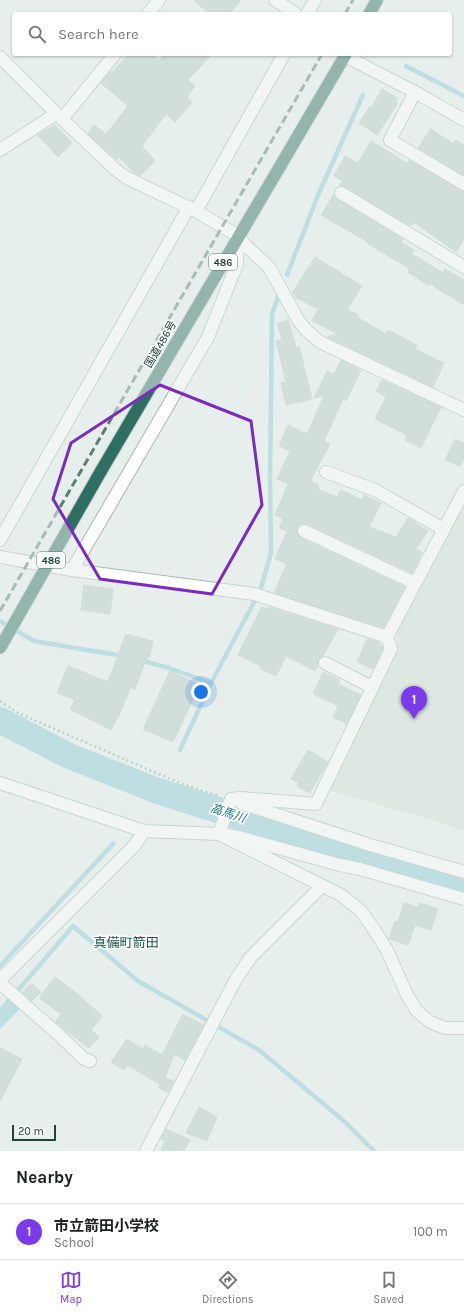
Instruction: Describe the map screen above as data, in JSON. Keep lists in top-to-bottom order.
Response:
{
  "streets": {
    "highway": ["486", "国道486号"]
  },
  "districts": ["真備町箭田"],
  "water": ["高馬川"],
  "scale_bar": "20 m",
  "page": {
    "search": "Search here",
    "pins": "1",
    "scale": "20 m",
    "heading": "Nearby",
    "list": [
      {
        "mark": "1",
        "name": "市立箭田小学校",
        "note": "School",
        "value": "100 m"
      }
    ],
    "nav": ["Map", "Directions", "Saved"]
  }
}
